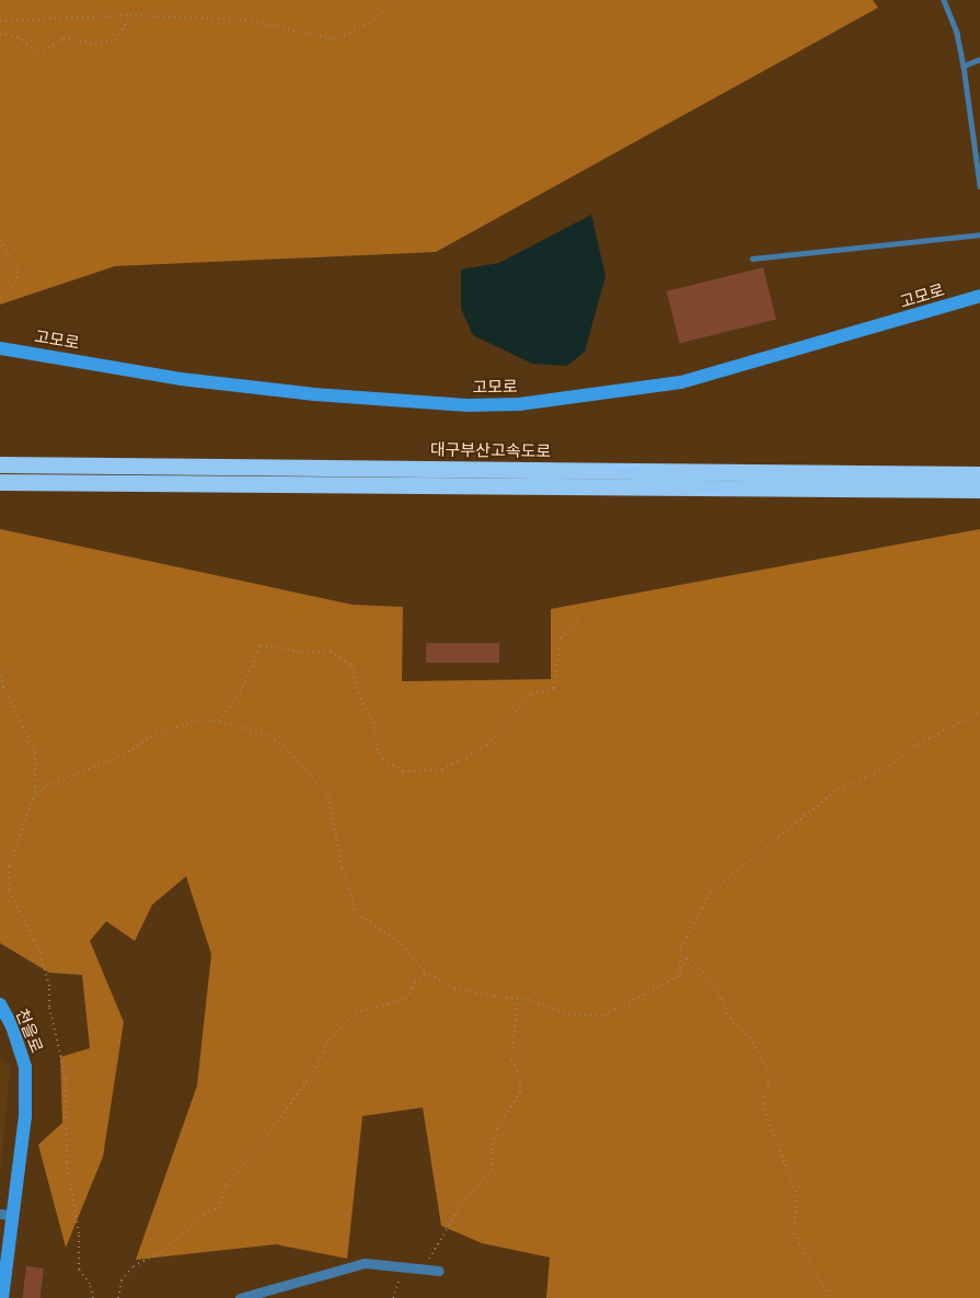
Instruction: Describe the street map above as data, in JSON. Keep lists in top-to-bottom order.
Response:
{
  "streets": {
    "highway": ["대구부산고속도로"],
    "main road": ["고모로", "천을로"]
  }
}
